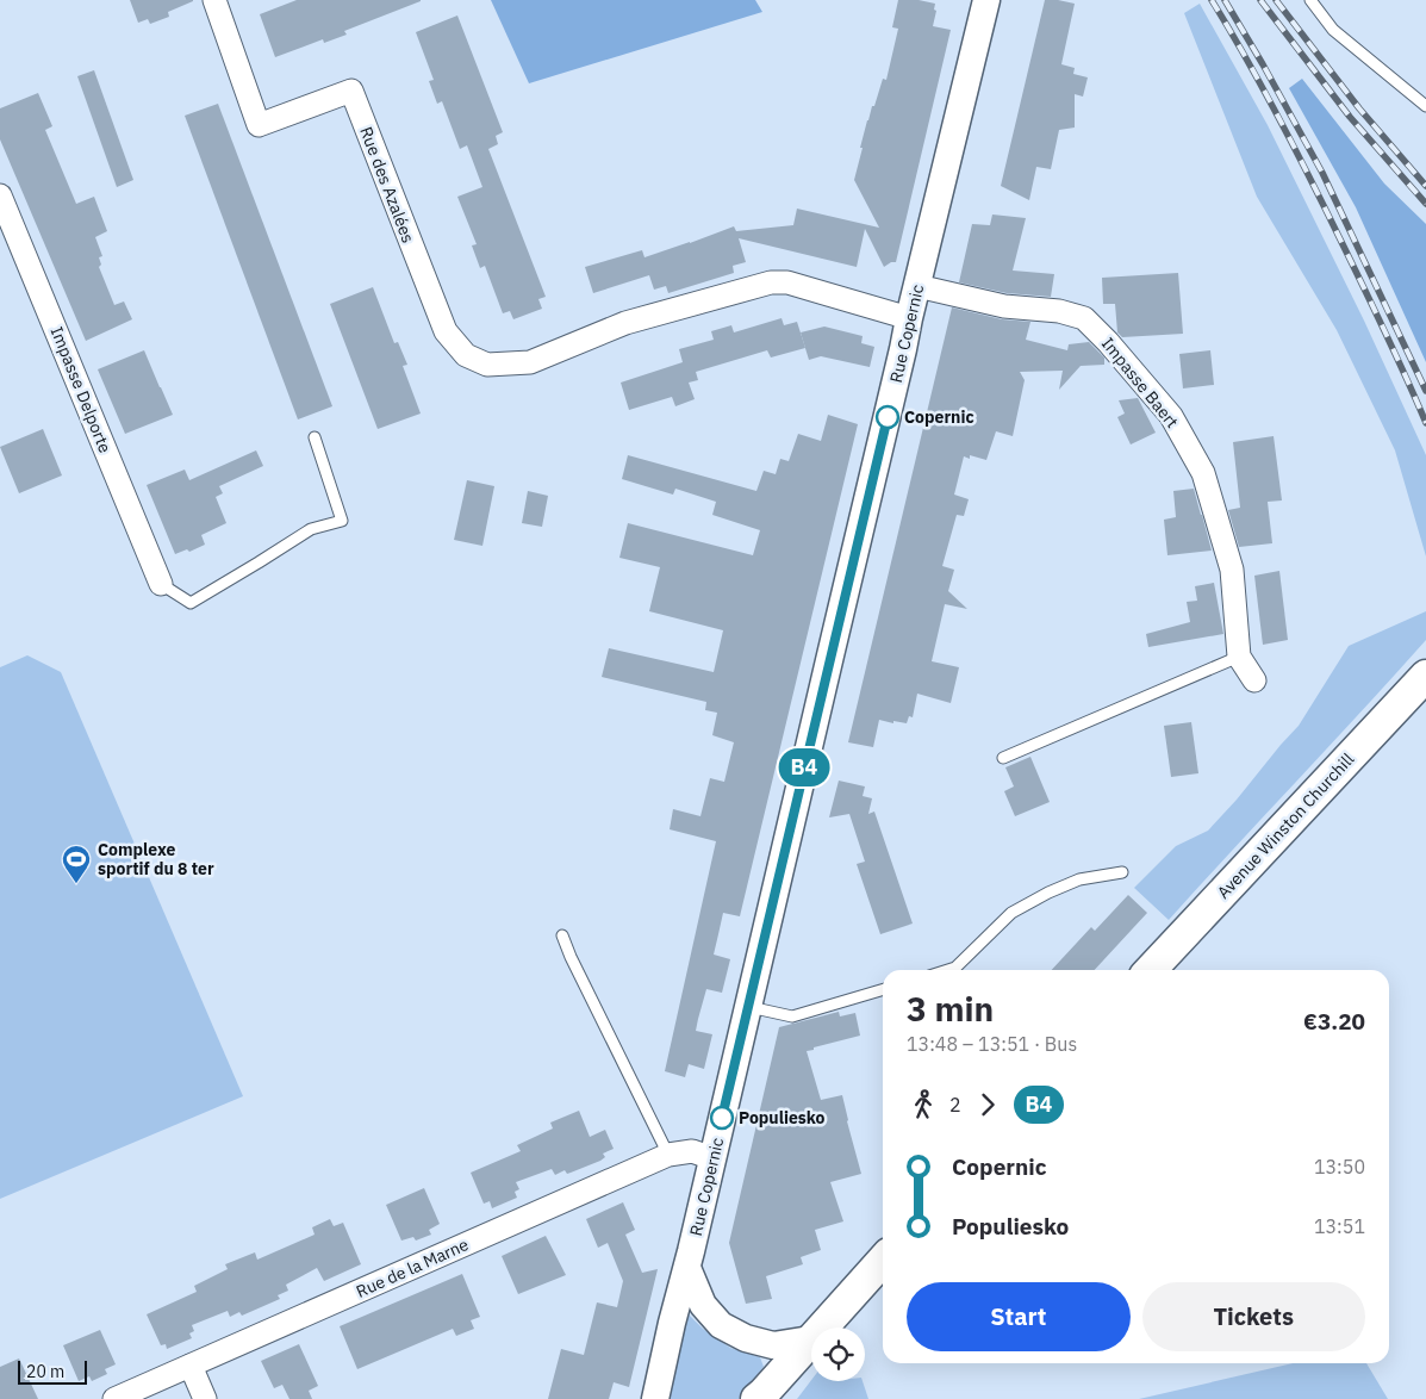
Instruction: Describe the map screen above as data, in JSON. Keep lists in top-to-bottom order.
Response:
{
  "streets": {
    "main road": ["Avenue Winston Churchill"],
    "street": [
      "Rue des Azalées",
      "Rue Copernic",
      "Impasse Baert",
      "Impasse Delporte",
      "Rue de la Marne"
    ]
  },
  "crossings": [
    ["Rue des Azalées", "Rue Copernic"],
    ["Rue Copernic", "Impasse Baert"],
    ["Rue Copernic", "Rue de la Marne"]
  ],
  "places": {
    "other": ["Copernic", "Populiesko"],
    "sports": ["Complexe sportif du 8 ter"]
  },
  "lines": ["bus line B4"],
  "scale_bar": "20 m",
  "page": {
    "on_map": "B4",
    "heading": ["3 min", "13:48 – 13:51 · Bus", "€3.20"],
    "legs": ["2", "B4"],
    "list": [
      {
        "name": "Copernic",
        "value": "13:50"
      },
      {
        "name": "Populiesko",
        "value": "13:51"
      }
    ],
    "buttons": ["Start", "Tickets"],
    "scale": "20 m"
  }
}
